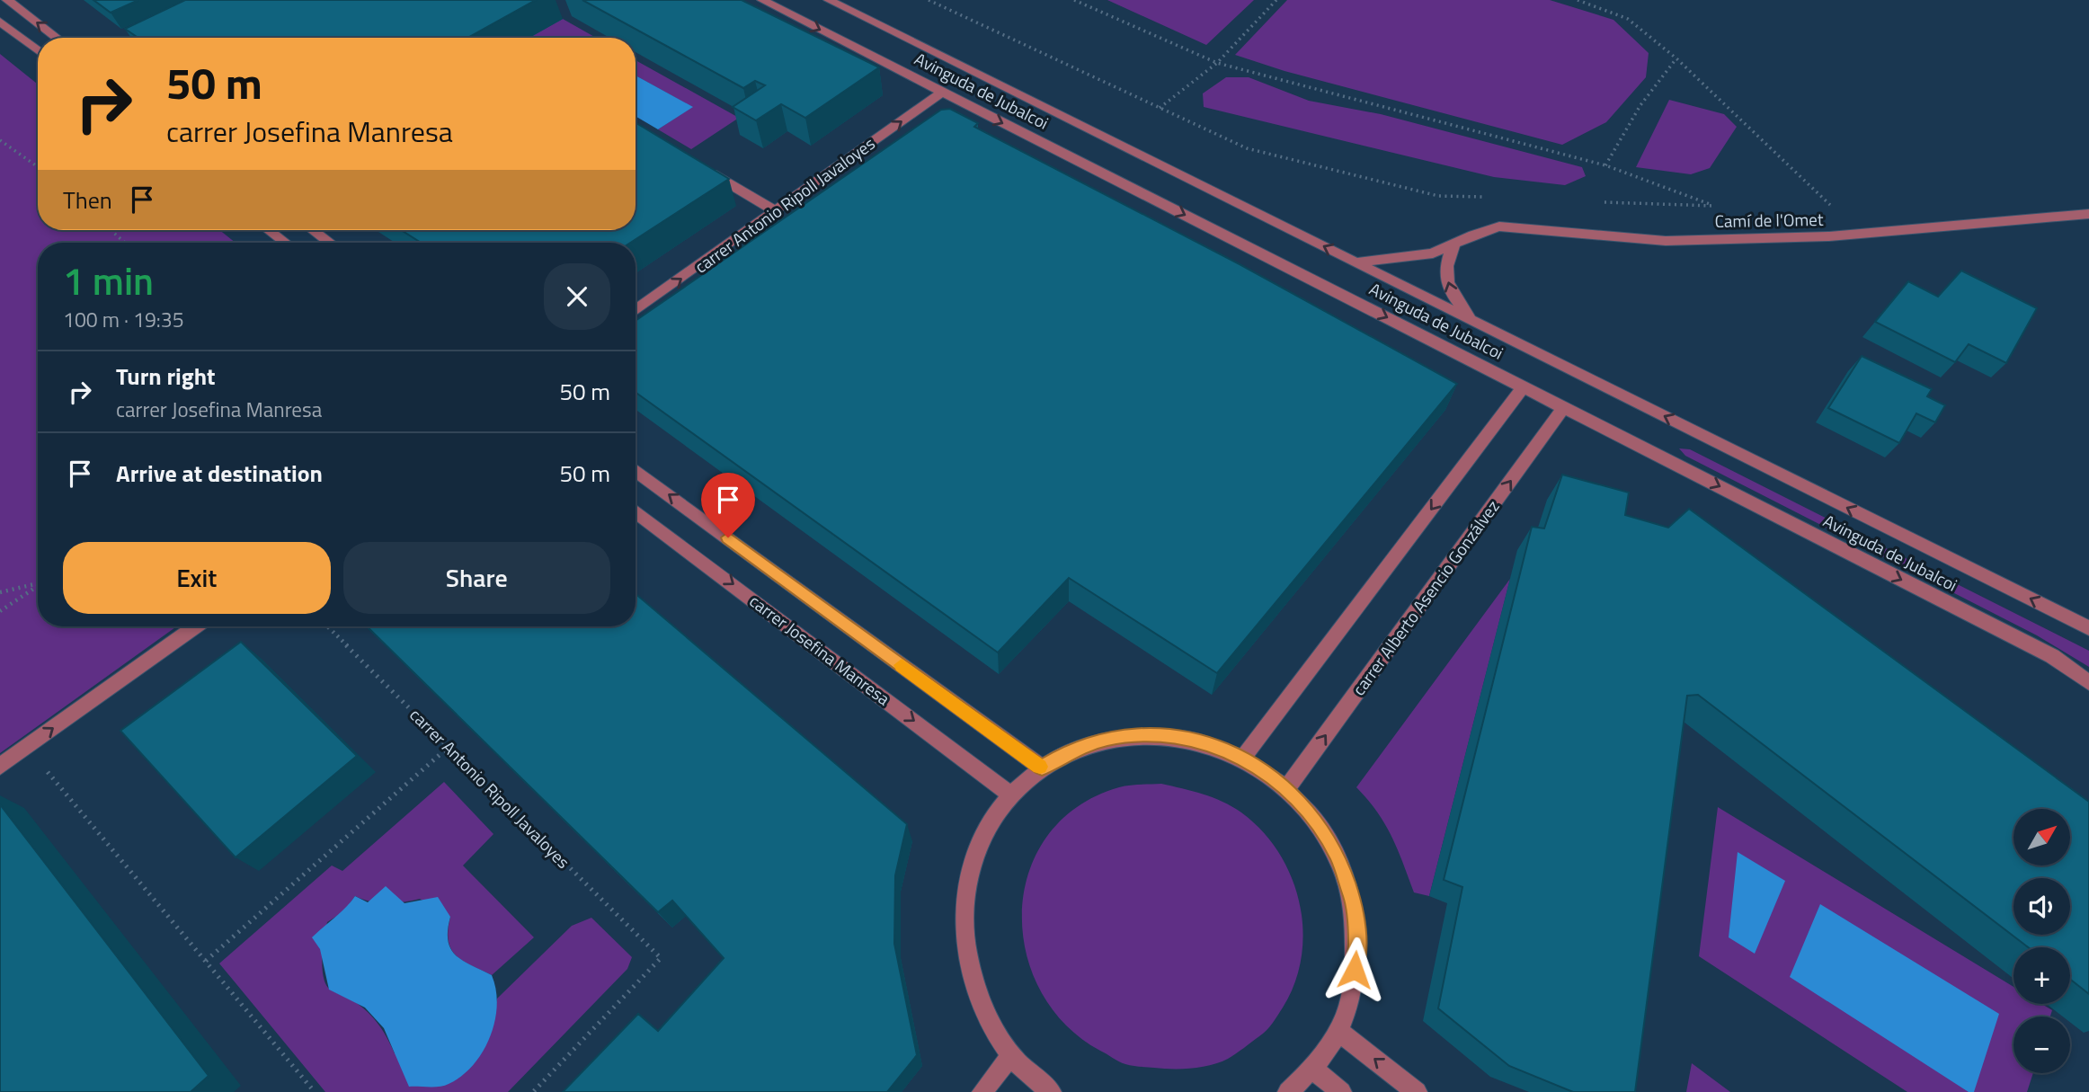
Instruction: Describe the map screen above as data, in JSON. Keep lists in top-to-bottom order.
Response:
{
  "streets": {
    "street": [
      "Avinguda de Jubalcoi",
      "carrer Antonio Ripoll Javaloyes",
      "Camí de l'Omet",
      "carrer Alberto Asencio Gonzálvez",
      "carrer Josefina Manresa"
    ]
  },
  "crossings": [
    ["Avinguda de Jubalcoi", "carrer Antonio Ripoll Javaloyes"],
    ["Avinguda de Jubalcoi", "Camí de l'Omet"],
    ["Avinguda de Jubalcoi", "carrer Alberto Asencio Gonzálvez"]
  ],
  "one_way": ["carrer Antonio Ripoll Javaloyes"],
  "north": "top right",
  "page": {
    "turn": ["50 m", "carrer Josefina Manresa"],
    "then": "Then",
    "heading": ["1 min", "100 m · 19:35"],
    "list": [
      {
        "name": "Turn right",
        "note": "carrer Josefina Manresa",
        "value": "50 m"
      },
      {
        "name": "Arrive at destination",
        "value": "50 m"
      }
    ],
    "buttons": ["Exit", "Share"],
    "map_buttons": ["+", "−"]
  }
}
